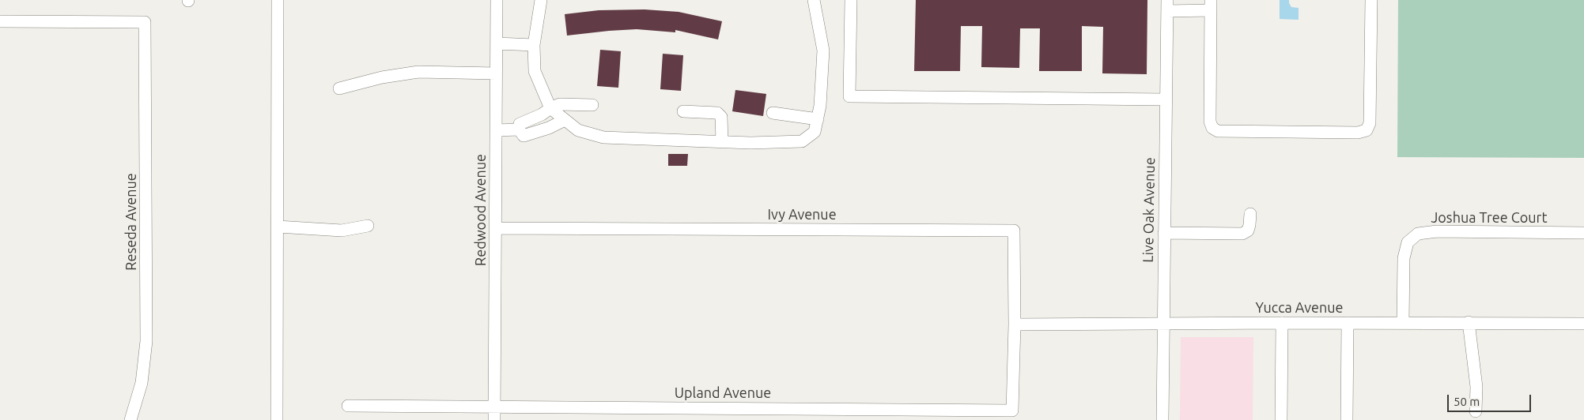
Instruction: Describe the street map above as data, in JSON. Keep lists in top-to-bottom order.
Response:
{
  "streets": {
    "street": [
      "Redwood Avenue",
      "Live Oak Avenue",
      "Ivy Avenue",
      "Joshua Tree Court",
      "Reseda Avenue",
      "Yucca Avenue",
      "Upland Avenue"
    ]
  },
  "crossings": [
    ["Redwood Avenue", "Ivy Avenue"],
    ["Redwood Avenue", "Upland Avenue"],
    ["Live Oak Avenue", "Yucca Avenue"],
    ["Ivy Avenue", "Yucca Avenue"],
    ["Ivy Avenue", "Upland Avenue"],
    ["Joshua Tree Court", "Yucca Avenue"],
    ["Yucca Avenue", "Upland Avenue"]
  ],
  "scale_bar": "50 m"
}
